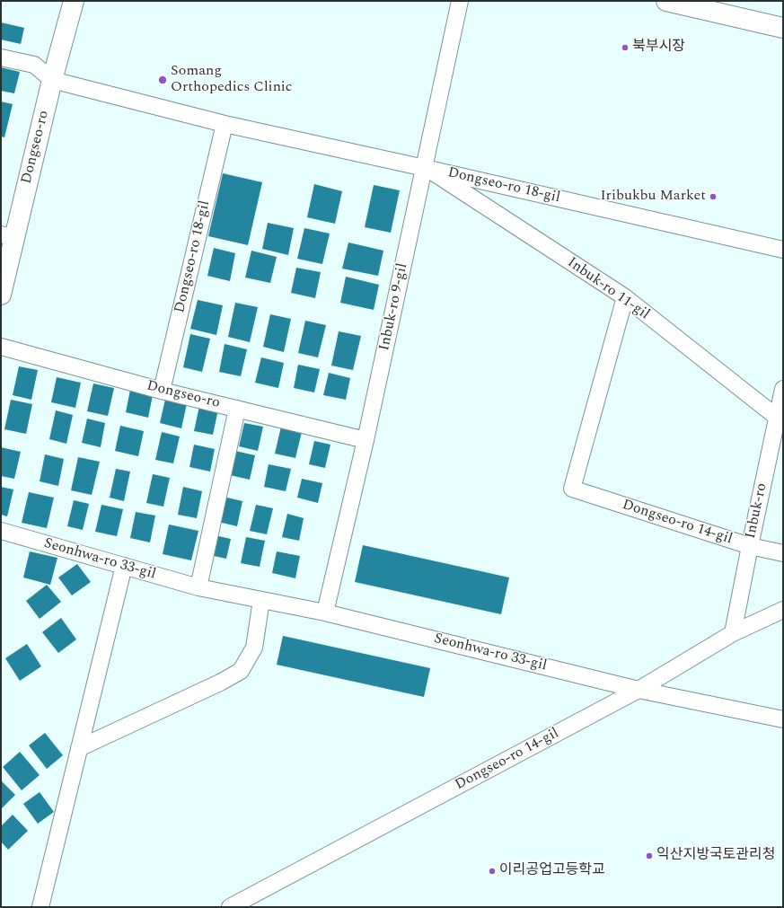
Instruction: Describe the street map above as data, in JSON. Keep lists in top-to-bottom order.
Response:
{
  "streets": {
    "street": [
      "Dongseo-ro",
      "Dongseo-ro 18-gil",
      "Inbuk-ro 11-gil",
      "Inbuk-ro 9-gil",
      "Inbuk-ro",
      "Dongseo-ro 14-gil",
      "Seonhwa-ro 33-gil"
    ]
  },
  "crossings": [
    ["Dongseo-ro", "Dongseo-ro 18-gil"],
    ["Dongseo-ro", "Inbuk-ro 9-gil"],
    ["Dongseo-ro 18-gil", "Inbuk-ro 11-gil"],
    ["Dongseo-ro 18-gil", "Inbuk-ro 9-gil"],
    ["Inbuk-ro 11-gil", "Inbuk-ro 9-gil"],
    ["Inbuk-ro 11-gil", "Inbuk-ro"],
    ["Inbuk-ro 11-gil", "Dongseo-ro 14-gil"],
    ["Inbuk-ro 9-gil", "Seonhwa-ro 33-gil"],
    ["Inbuk-ro", "Dongseo-ro 14-gil"],
    ["Dongseo-ro 14-gil", "Seonhwa-ro 33-gil"]
  ],
  "places": [
    "북부시장",
    "Somang Orthopedics Clinic",
    "Iribukbu Market",
    "익산지방국토관리청",
    "이리공업고등학교"
  ]
}
